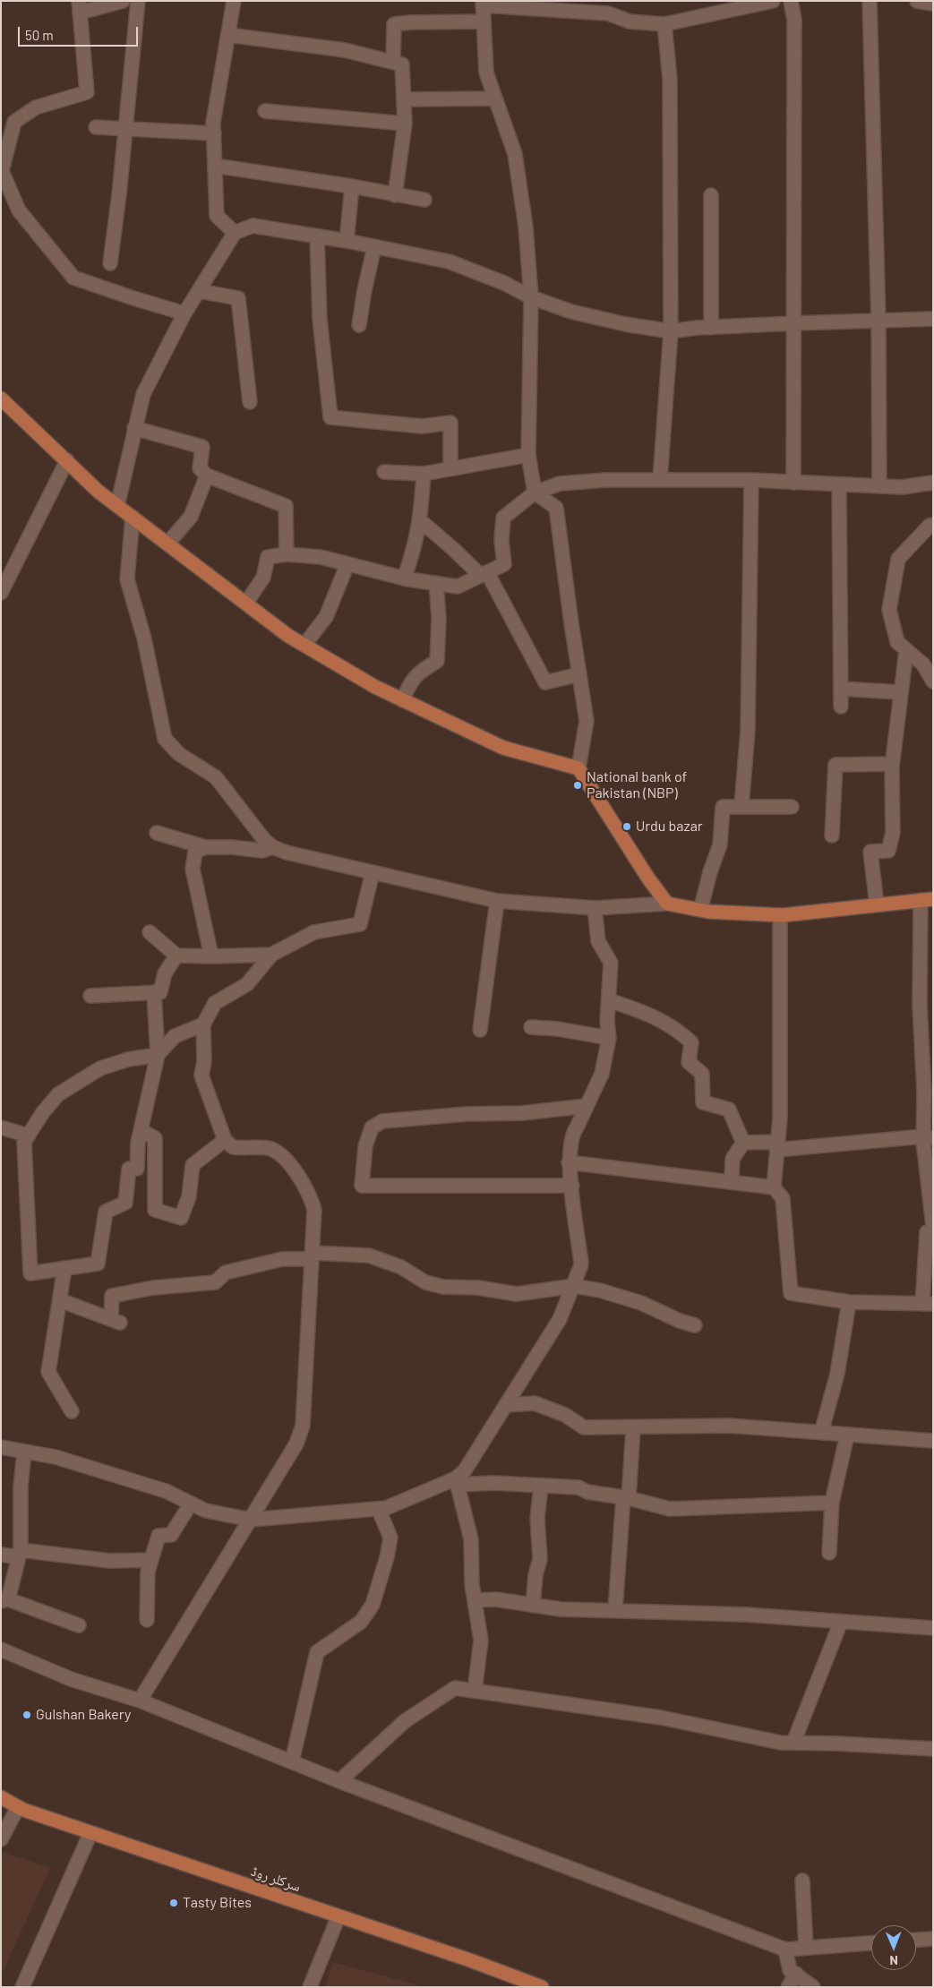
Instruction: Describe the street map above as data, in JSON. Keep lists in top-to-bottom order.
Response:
{
  "streets": {
    "main road": ["سرکلر روڈ"]
  },
  "places": [
    "National bank of Pakistan (NBP)",
    "Urdu bazar",
    "Gulshan Bakery",
    "Tasty Bites"
  ],
  "scale_bar": "50 m",
  "north": "bottom"
}
